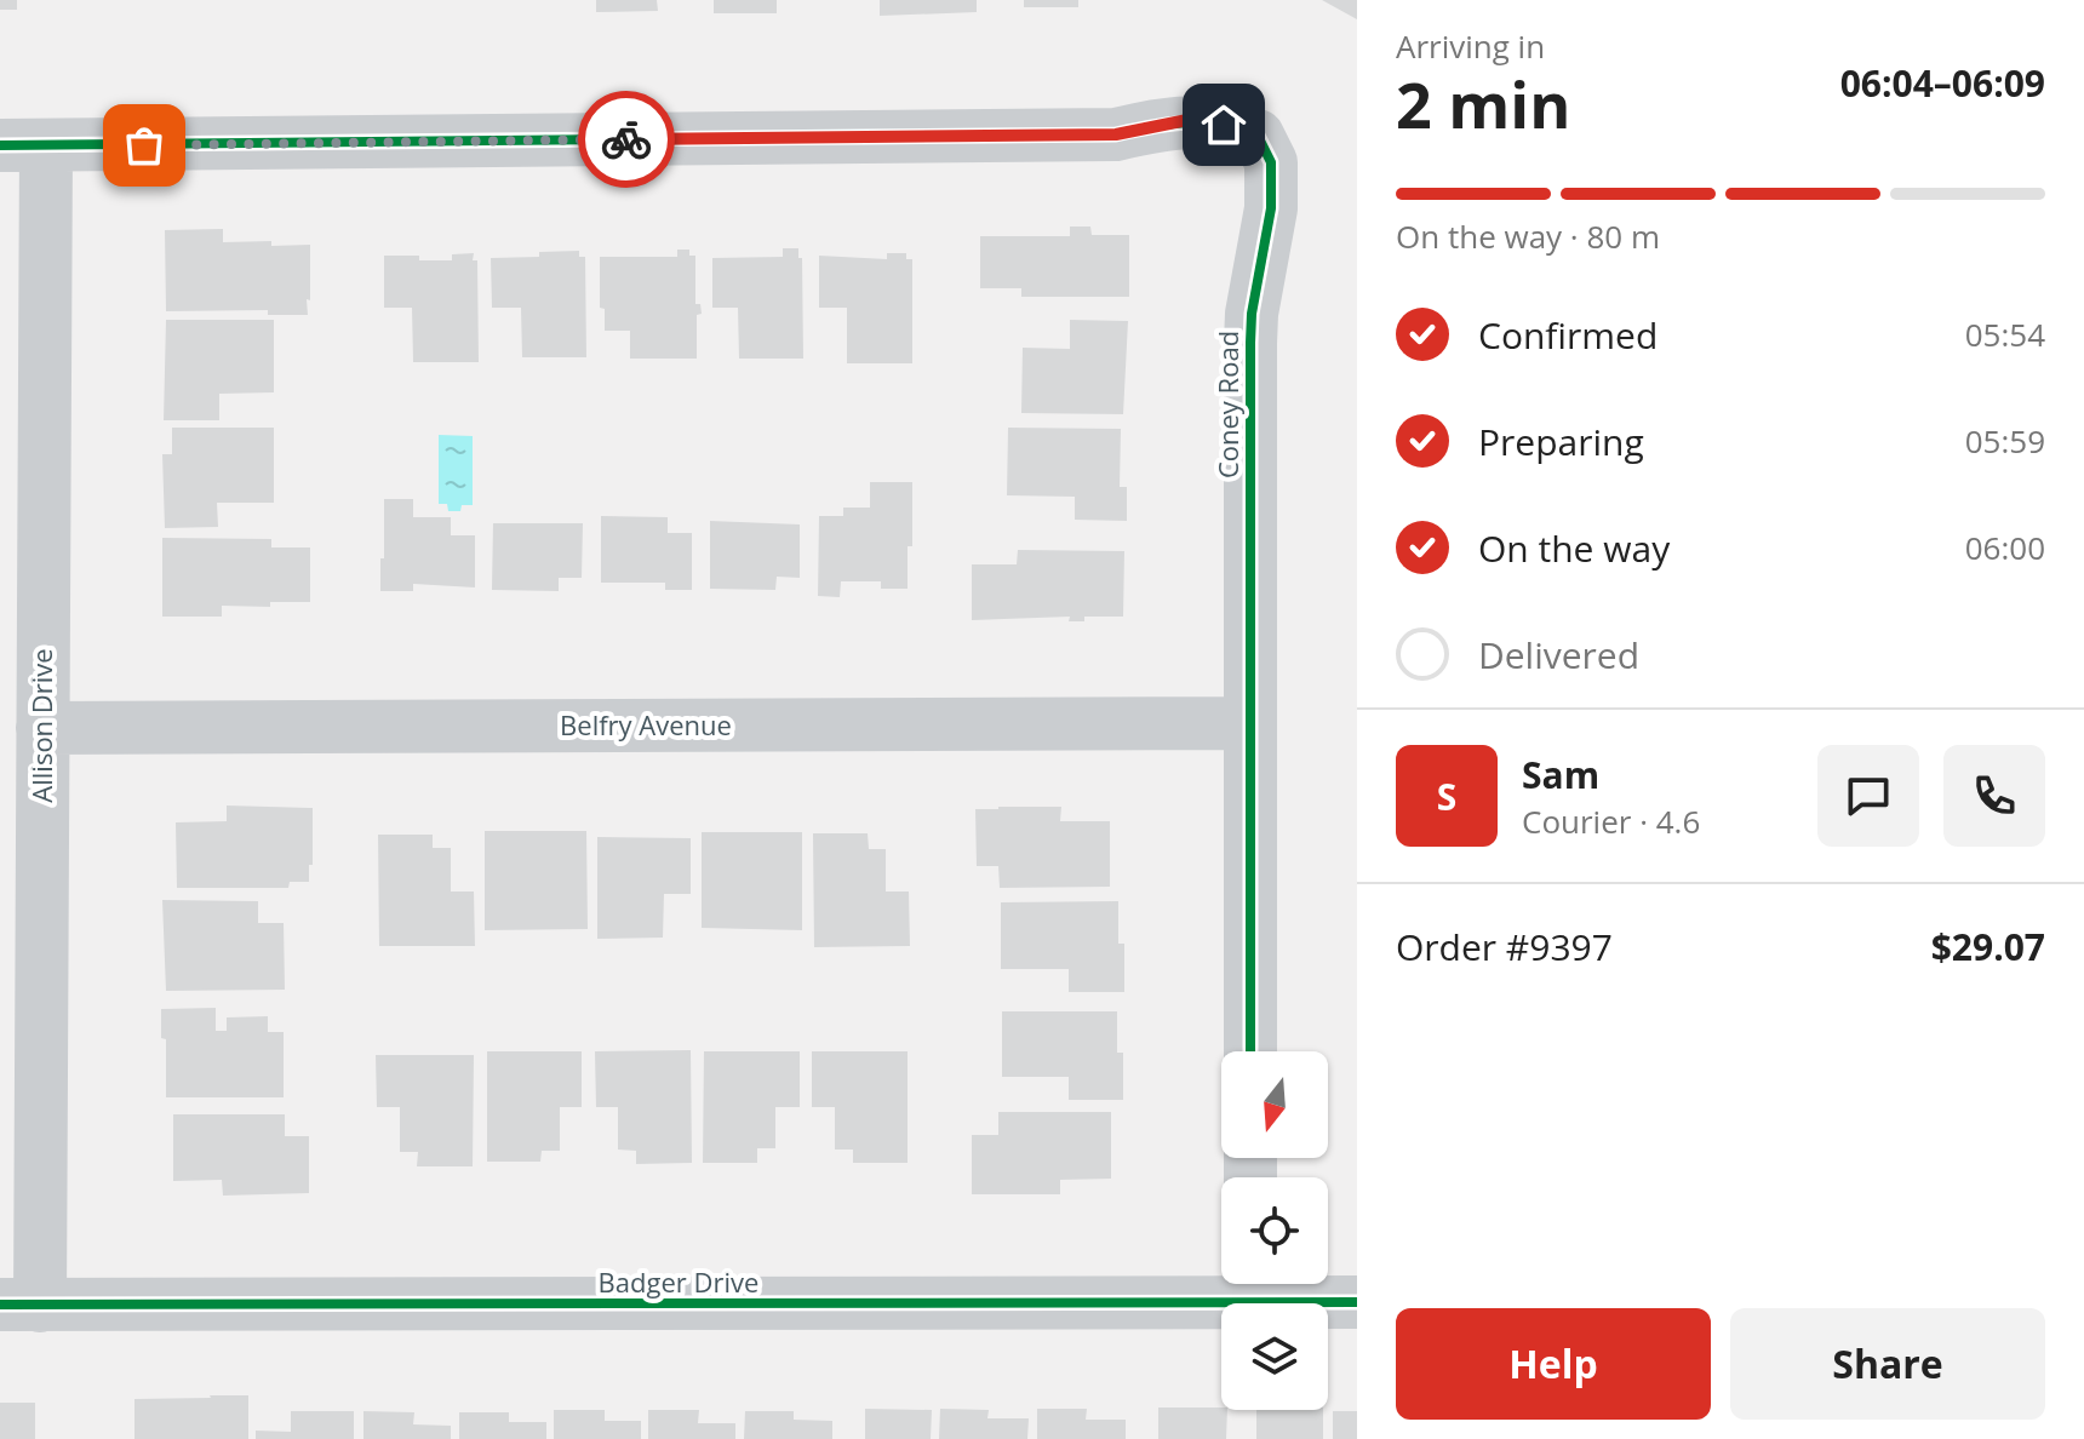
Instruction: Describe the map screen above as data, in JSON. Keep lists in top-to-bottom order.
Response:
{
  "streets": {
    "street": [
      "Coney Road",
      "Allison Drive",
      "Belfry Avenue",
      "Badger Drive"
    ]
  },
  "crossings": [
    ["Coney Road", "Allison Drive"],
    ["Coney Road", "Belfry Avenue"],
    ["Allison Drive", "Belfry Avenue"],
    ["Allison Drive", "Badger Drive"]
  ],
  "north": "bottom",
  "page": {
    "heading": ["2 min", "Arriving in", "06:04–06:09"],
    "panel": [
      "Sam",
      "Courier · 4.6",
      "Order #9397",
      "$29.07"
    ],
    "bar": "On the way · 80 m",
    "list": [
      ["Confirmed", "05:54"],
      ["Preparing", "05:59"],
      ["On the way", "06:00"],
      "Delivered"
    ],
    "round": "S",
    "buttons": ["Help", "Share"]
  }
}
